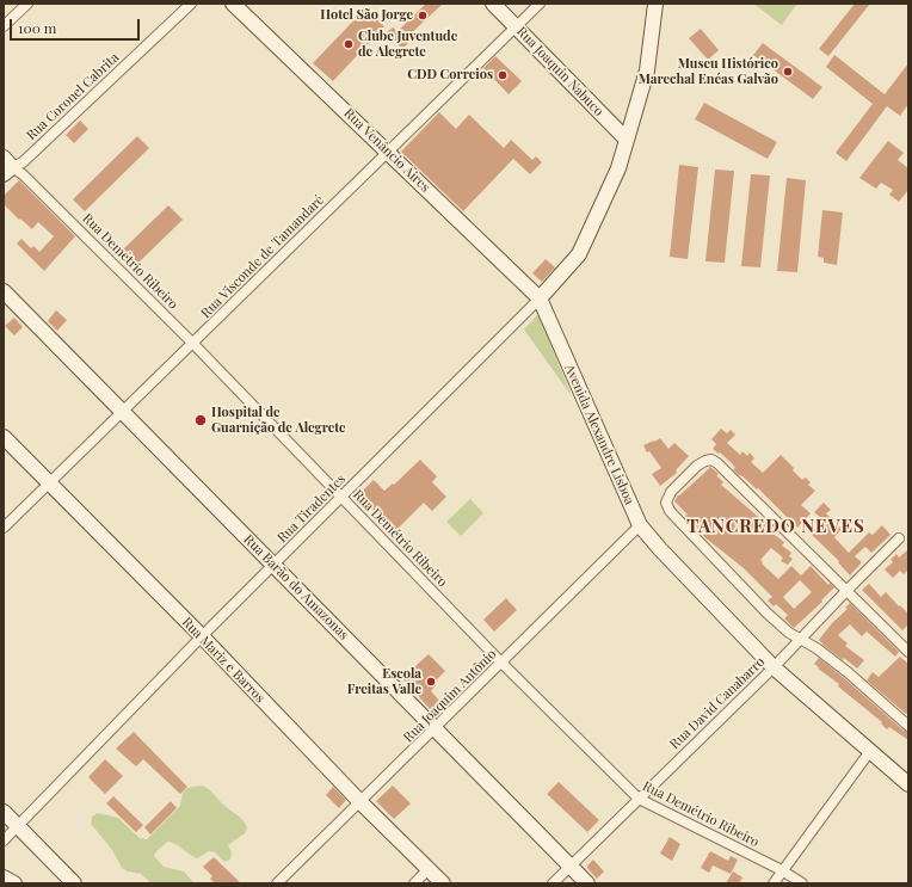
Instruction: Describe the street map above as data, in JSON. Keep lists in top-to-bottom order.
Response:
{
  "streets": {
    "street": [
      "Rua Joaquin Nabuco",
      "Rua Coronel Cabrita",
      "Rua Venâncio Aires",
      "Rua Visconde de Tamandaré",
      "Rua Demétrio Ribeiro",
      "Avenida Alexandre Lisboa",
      "Rua Tiradentes",
      "Rua Barão do Amazonas",
      "Rua Mariz e Barros",
      "Rua Joaquim Antônio",
      "Rua David Canabarro"
    ]
  },
  "crossings": [
    ["Rua Joaquin Nabuco", "Rua Visconde de Tamandaré"],
    ["Rua Coronel Cabrita", "Rua Demétrio Ribeiro"],
    ["Rua Venâncio Aires", "Rua Visconde de Tamandaré"],
    ["Rua Venâncio Aires", "Avenida Alexandre Lisboa"],
    ["Rua Venâncio Aires", "Rua Tiradentes"],
    ["Rua Visconde de Tamandaré", "Rua Demétrio Ribeiro"],
    ["Rua Visconde de Tamandaré", "Rua Barão do Amazonas"],
    ["Rua Visconde de Tamandaré", "Rua Mariz e Barros"],
    ["Rua Demétrio Ribeiro", "Rua Tiradentes"],
    ["Rua Demétrio Ribeiro", "Rua Joaquim Antônio"],
    ["Rua Demétrio Ribeiro", "Rua David Canabarro"],
    ["Avenida Alexandre Lisboa", "Rua Tiradentes"],
    ["Avenida Alexandre Lisboa", "Rua Joaquim Antônio"],
    ["Avenida Alexandre Lisboa", "Rua David Canabarro"],
    ["Rua Tiradentes", "Rua Barão do Amazonas"],
    ["Rua Tiradentes", "Rua Mariz e Barros"],
    ["Rua Barão do Amazonas", "Rua Joaquim Antônio"],
    ["Rua Barão do Amazonas", "Rua David Canabarro"],
    ["Rua Mariz e Barros", "Rua Joaquim Antônio"]
  ],
  "districts": ["TANCREDO NEVES"],
  "places": [
    "Hotel São Jorge",
    "Clube Juventude de Alegrete",
    "Museu Histórico Marechal Enéas Galvão",
    "CDD Correios",
    "Hospital de Guarnição de Alegrete",
    "Escola Freitas Valle"
  ],
  "scale_bar": "100 m"
}
